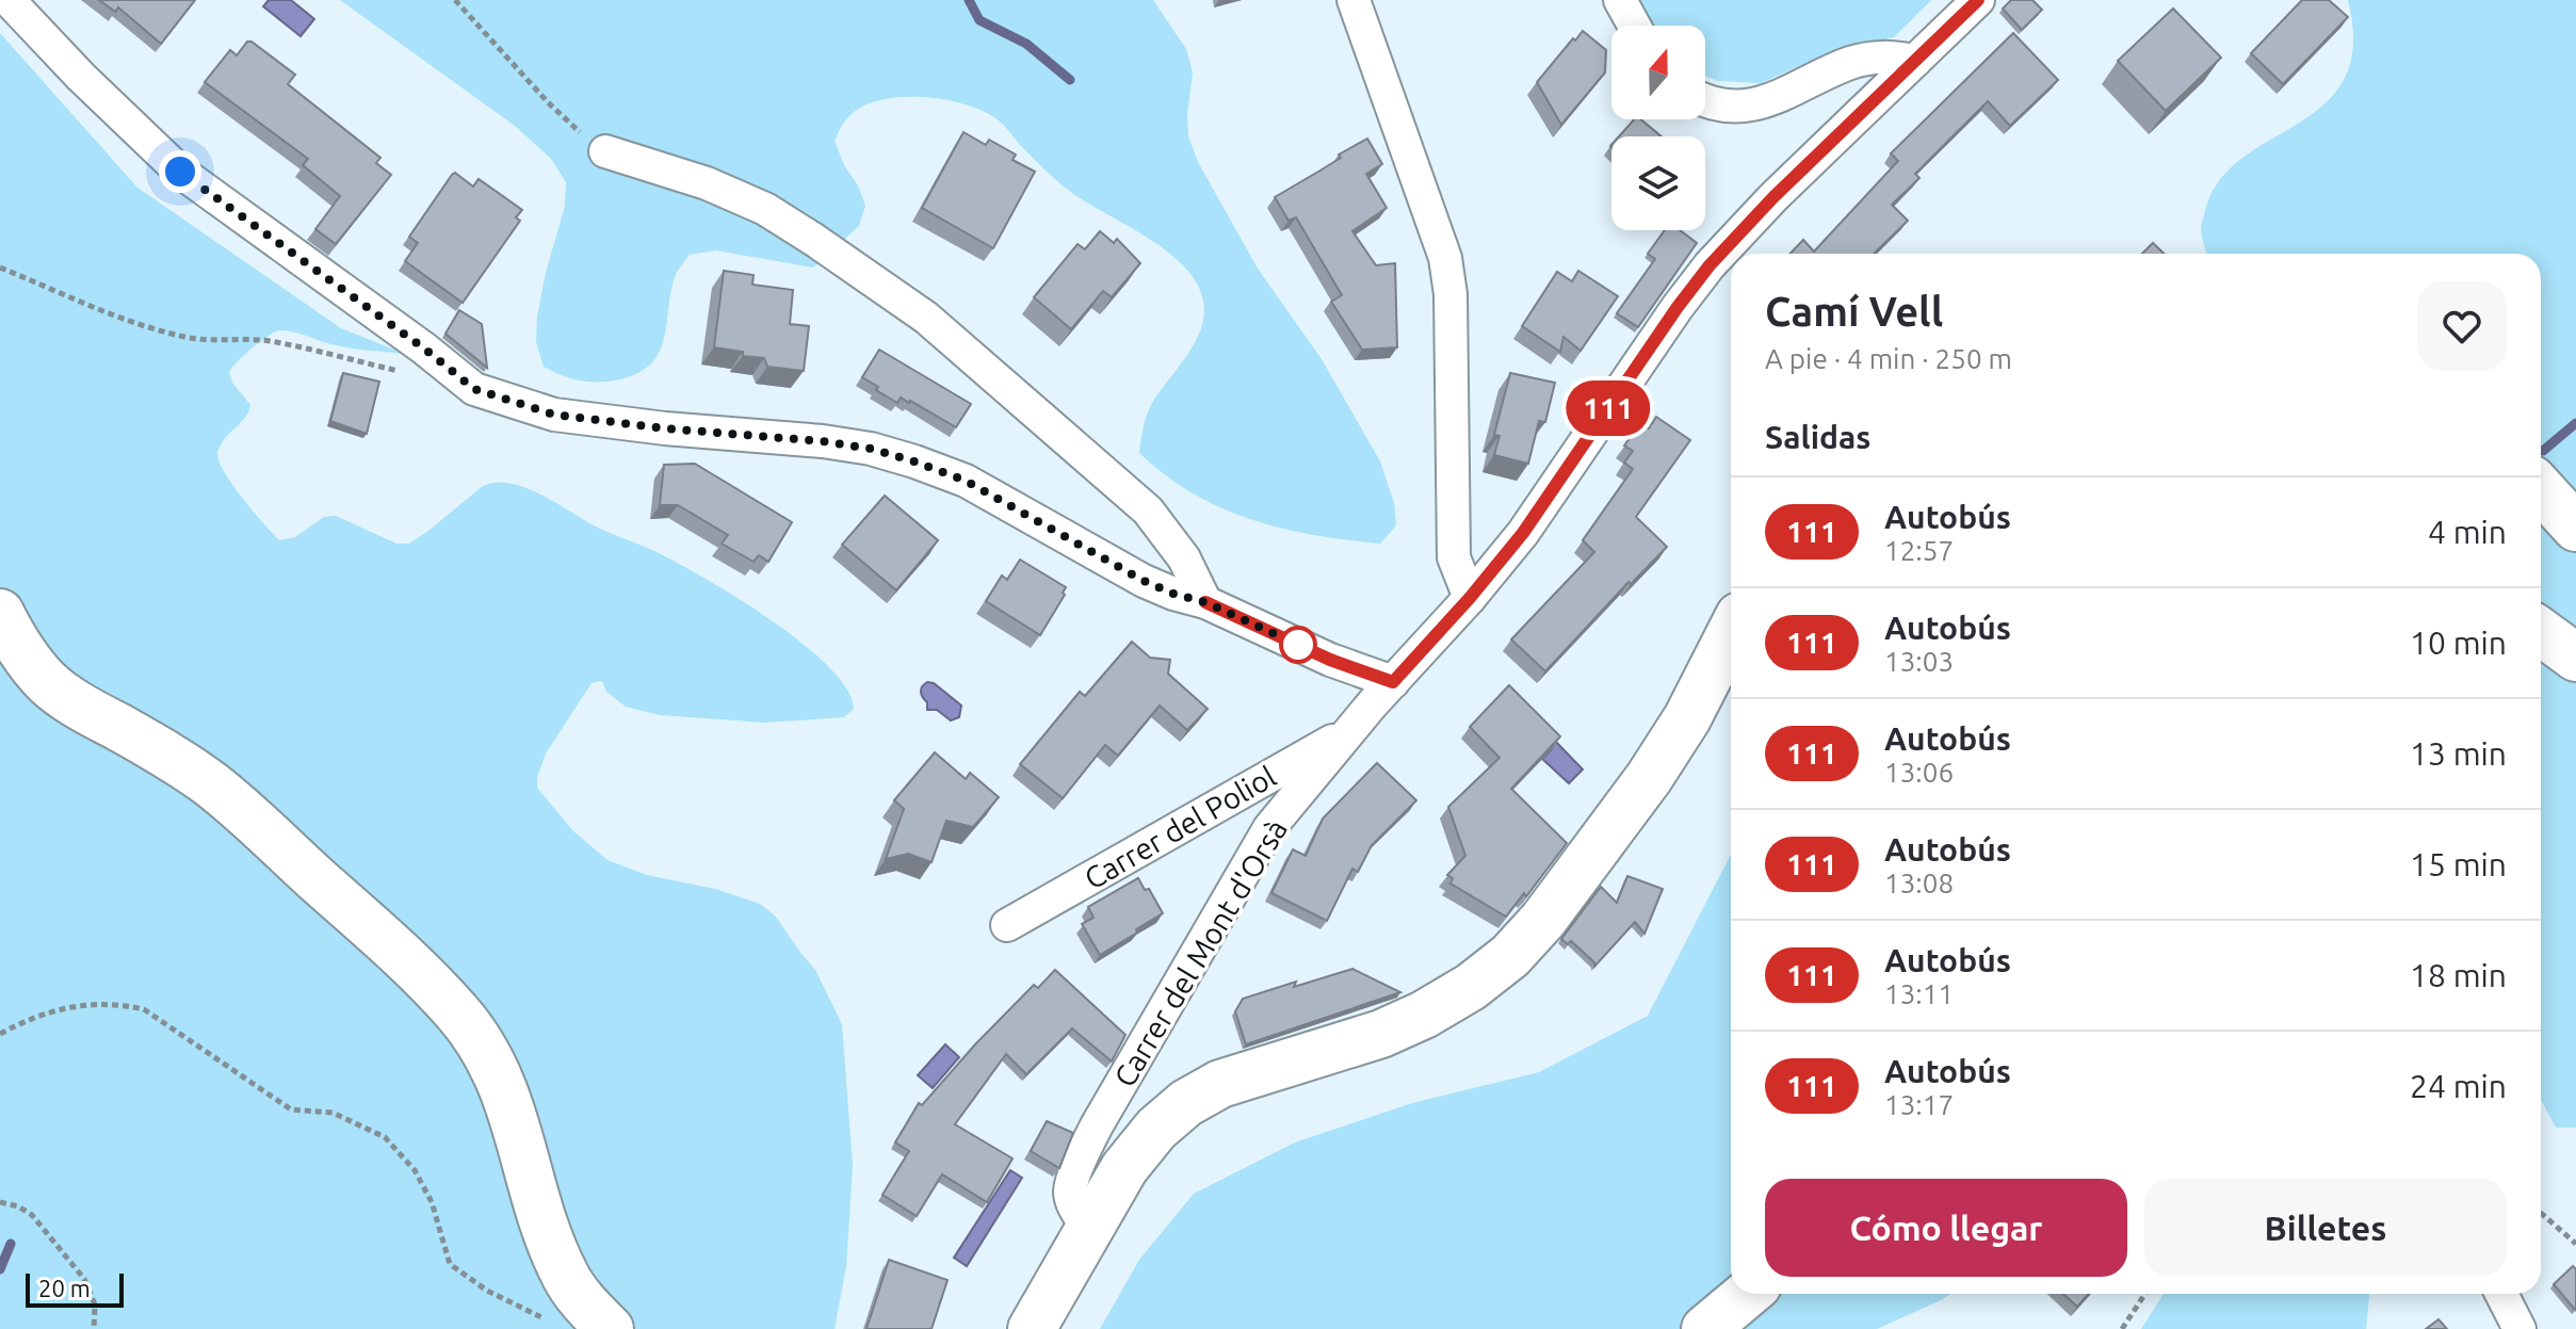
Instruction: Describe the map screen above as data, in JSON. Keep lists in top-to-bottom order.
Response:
{
  "streets": {
    "street": ["Carrer del Poliol", "Carrer del Mont d'Orsà"]
  },
  "crossings": [
    ["Carrer del Poliol", "Carrer del Mont d'Orsà"]
  ],
  "lines": ["bus line 111"],
  "scale_bar": "20 m",
  "north": "top",
  "page": {
    "on_map": "111",
    "heading": [
      ["Camí Vell", "A pie · 4 min · 250 m"],
      "Salidas"
    ],
    "list": [
      {
        "mark": "111",
        "name": "Autobús",
        "note": "12:57",
        "value": "4 min"
      },
      {
        "mark": "111",
        "name": "Autobús",
        "note": "13:03",
        "value": "10 min"
      },
      {
        "mark": "111",
        "name": "Autobús",
        "note": "13:06",
        "value": "13 min"
      },
      {
        "mark": "111",
        "name": "Autobús",
        "note": "13:08",
        "value": "15 min"
      },
      {
        "mark": "111",
        "name": "Autobús",
        "note": "13:11",
        "value": "18 min"
      },
      {
        "mark": "111",
        "name": "Autobús",
        "note": "13:17",
        "value": "24 min"
      }
    ],
    "buttons": ["Cómo llegar", "Billetes"],
    "scale": "20 m"
  }
}
